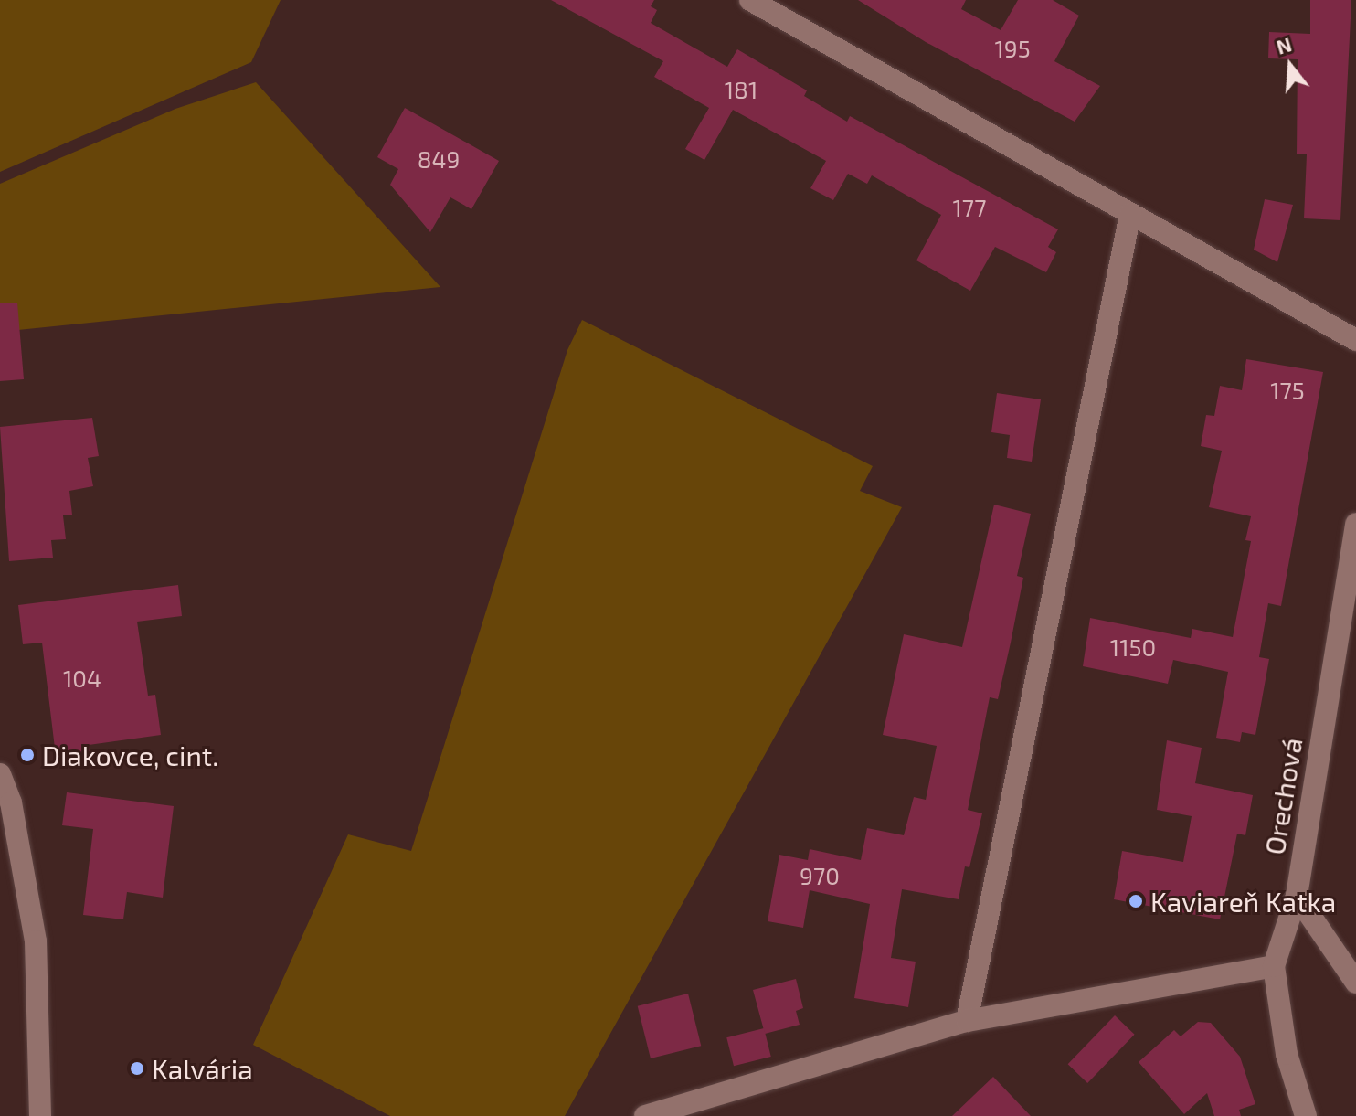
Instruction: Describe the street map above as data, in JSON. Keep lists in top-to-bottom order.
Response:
{
  "streets": {
    "street": ["Orechová"]
  },
  "places": ["Diakovce, cint.", "Kaviareň Katka", "Kalvária"],
  "house_numbers": [
    "195",
    "181",
    "849",
    "177",
    "175",
    "1150",
    "104",
    "970"
  ],
  "north": "top"
}
